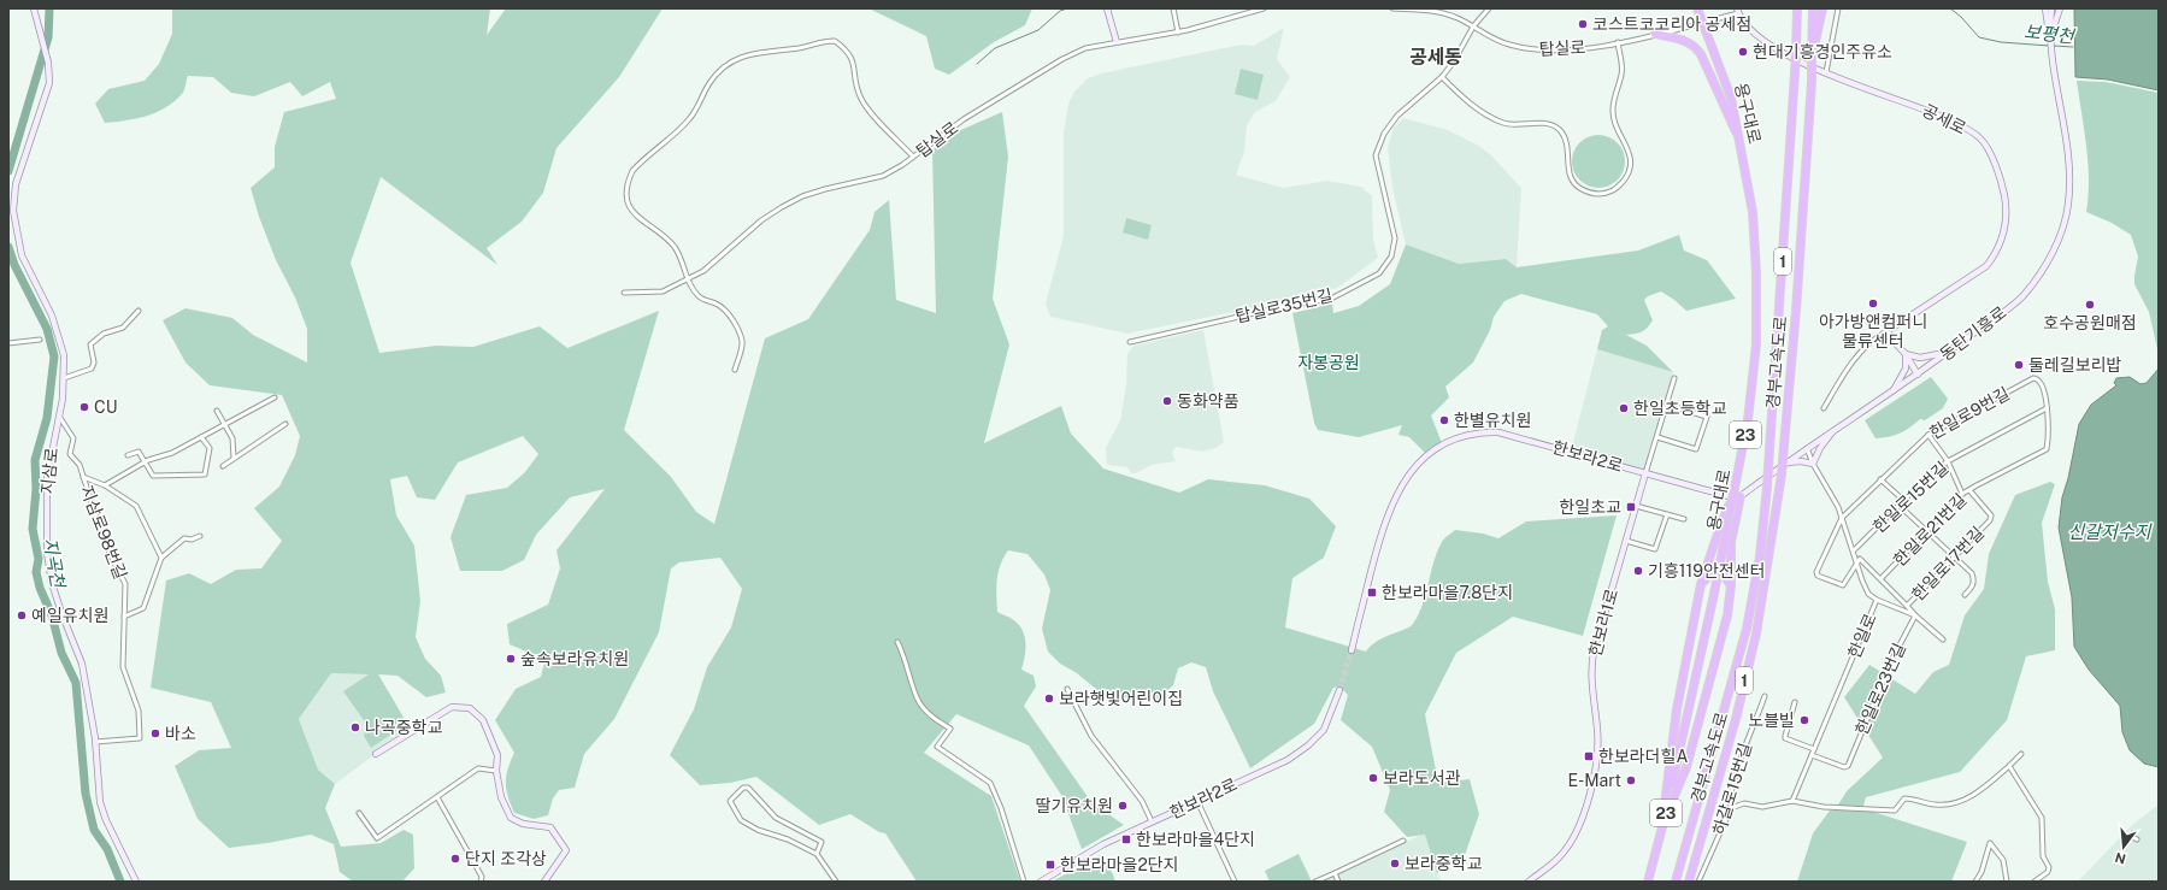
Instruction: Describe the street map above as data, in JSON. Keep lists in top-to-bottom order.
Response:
{
  "streets": {
    "highway": [
      "용구대로",
      "1",
      "경부고속도로",
      "23"
    ],
    "street": [
      "탑실로",
      "공세로",
      "탑실로35번길",
      "동탄기흥로",
      "한일로9번길",
      "한보라2로",
      "지삼로",
      "한일로15번길",
      "한일로21번길",
      "지삼로98번길",
      "한일로17번길",
      "한보라1로",
      "한일로",
      "한일로23번길",
      "하갈로15번길"
    ]
  },
  "crossings": [
    ["탑실로", "공세로"],
    ["탑실로", "탑실로35번길"],
    ["동탄기흥로", "한보라2로"],
    ["동탄기흥로", "한일로"],
    ["한일로9번길", "한일로15번길"],
    ["한일로9번길", "한일로21번길"],
    ["한일로9번길", "한일로17번길"],
    ["한일로9번길", "한일로"],
    ["한보라2로", "한보라1로"],
    ["지삼로", "지삼로98번길"],
    ["한일로15번길", "한일로21번길"],
    ["한일로15번길", "한일로"],
    ["한일로21번길", "한일로17번길"],
    ["한일로17번길", "한일로"],
    ["한일로", "한일로23번길"]
  ],
  "districts": ["공세동"],
  "water": ["보평천", "신갈저수지", "지곡천"],
  "parks": ["자봉공원"],
  "places": {
    "other": [
      "코스트코코리아 공세점",
      "현대기흥경인주유소",
      "아가방앤컴퍼니 물류센터",
      "호수공원매점",
      "둘레길보리밥",
      "동화약품",
      "CU",
      "한일초등학교",
      "한별유치원",
      "기흥119안전센터",
      "예일유치원",
      "숲속보라유치원",
      "보라햇빛어린이집",
      "노블빌",
      "나곡중학교",
      "바소",
      "보라도서관",
      "E-Mart",
      "딸기유치원",
      "단지 조각상",
      "보라중학교"
    ],
    "transit": [
      "한일초교",
      "한보라마을7.8단지",
      "한보라더힐A",
      "한보라마을4단지",
      "한보라마을2단지"
    ]
  },
  "north": "bottom"
}
